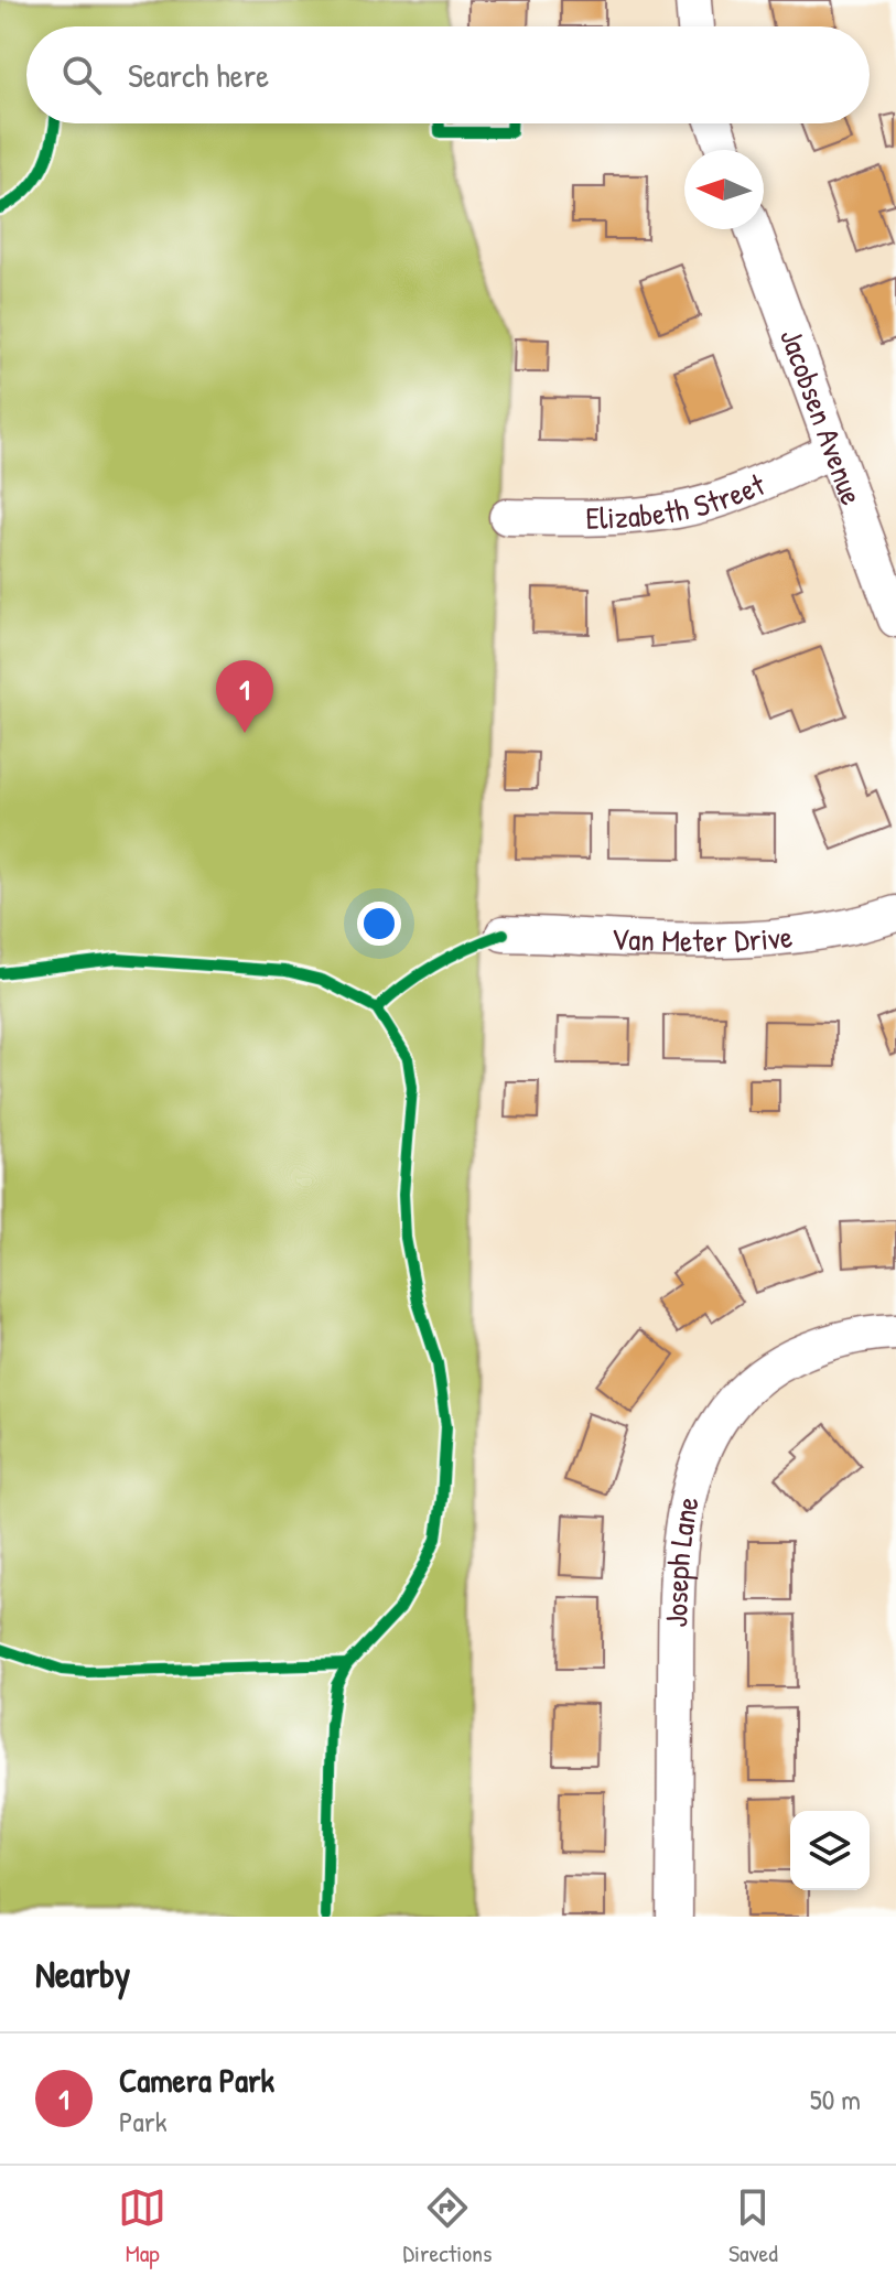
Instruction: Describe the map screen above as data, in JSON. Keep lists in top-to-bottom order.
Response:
{
  "streets": {
    "street": [
      "Jacobsen Avenue",
      "Elizabeth Street",
      "Van Meter Drive",
      "Joseph Lane"
    ]
  },
  "crossings": [
    ["Jacobsen Avenue", "Elizabeth Street"]
  ],
  "north": "left",
  "page": {
    "search": "Search here",
    "pins": "1",
    "heading": "Nearby",
    "list": [
      {
        "mark": "1",
        "name": "Camera Park",
        "note": "Park",
        "value": "50 m"
      }
    ],
    "nav": ["Map", "Directions", "Saved"]
  }
}
